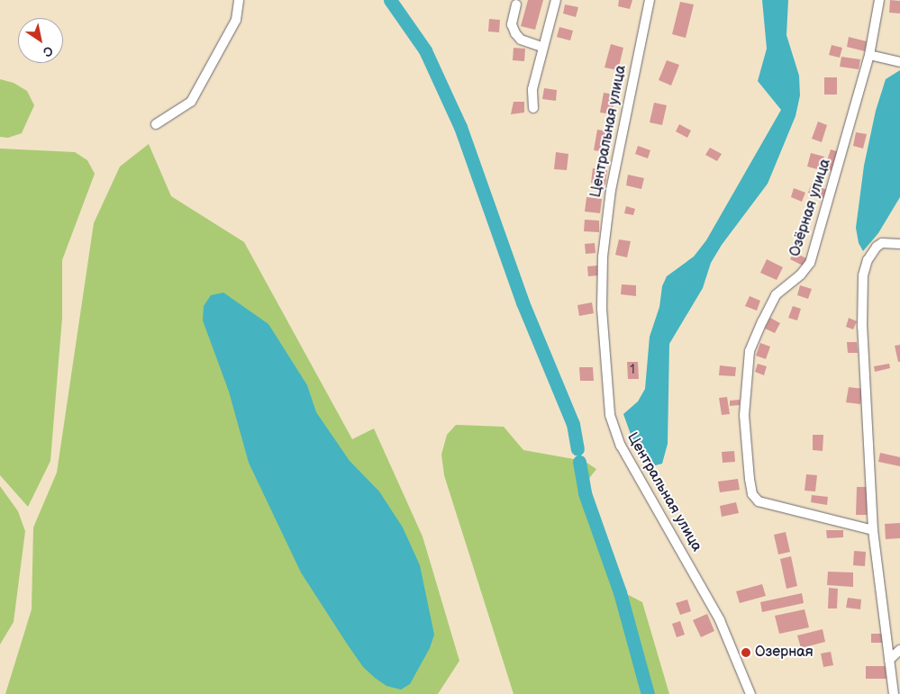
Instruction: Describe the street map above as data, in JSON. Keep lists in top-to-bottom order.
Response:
{
  "streets": {
    "street": ["Центральная улица", "Озёрная улица"]
  },
  "places": ["Озерная"],
  "house_numbers": ["1"],
  "north": "bottom right"
}
